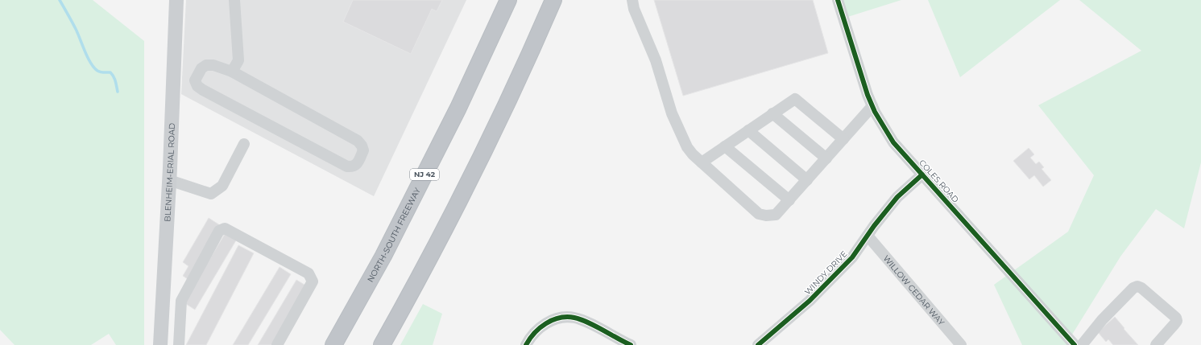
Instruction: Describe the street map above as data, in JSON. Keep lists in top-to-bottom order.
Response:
{
  "streets": {
    "highway": ["NJ 42", "NORTH-SOUTH FREEWAY"],
    "main road": ["BLENHEIM-ERIAL ROAD"],
    "street": ["COLES ROAD", "WINDY DRIVE", "WILLOW CEDAR WAY"]
  },
  "crossings": [
    ["COLES ROAD", "WINDY DRIVE"],
    ["WINDY DRIVE", "WILLOW CEDAR WAY"]
  ]
}
